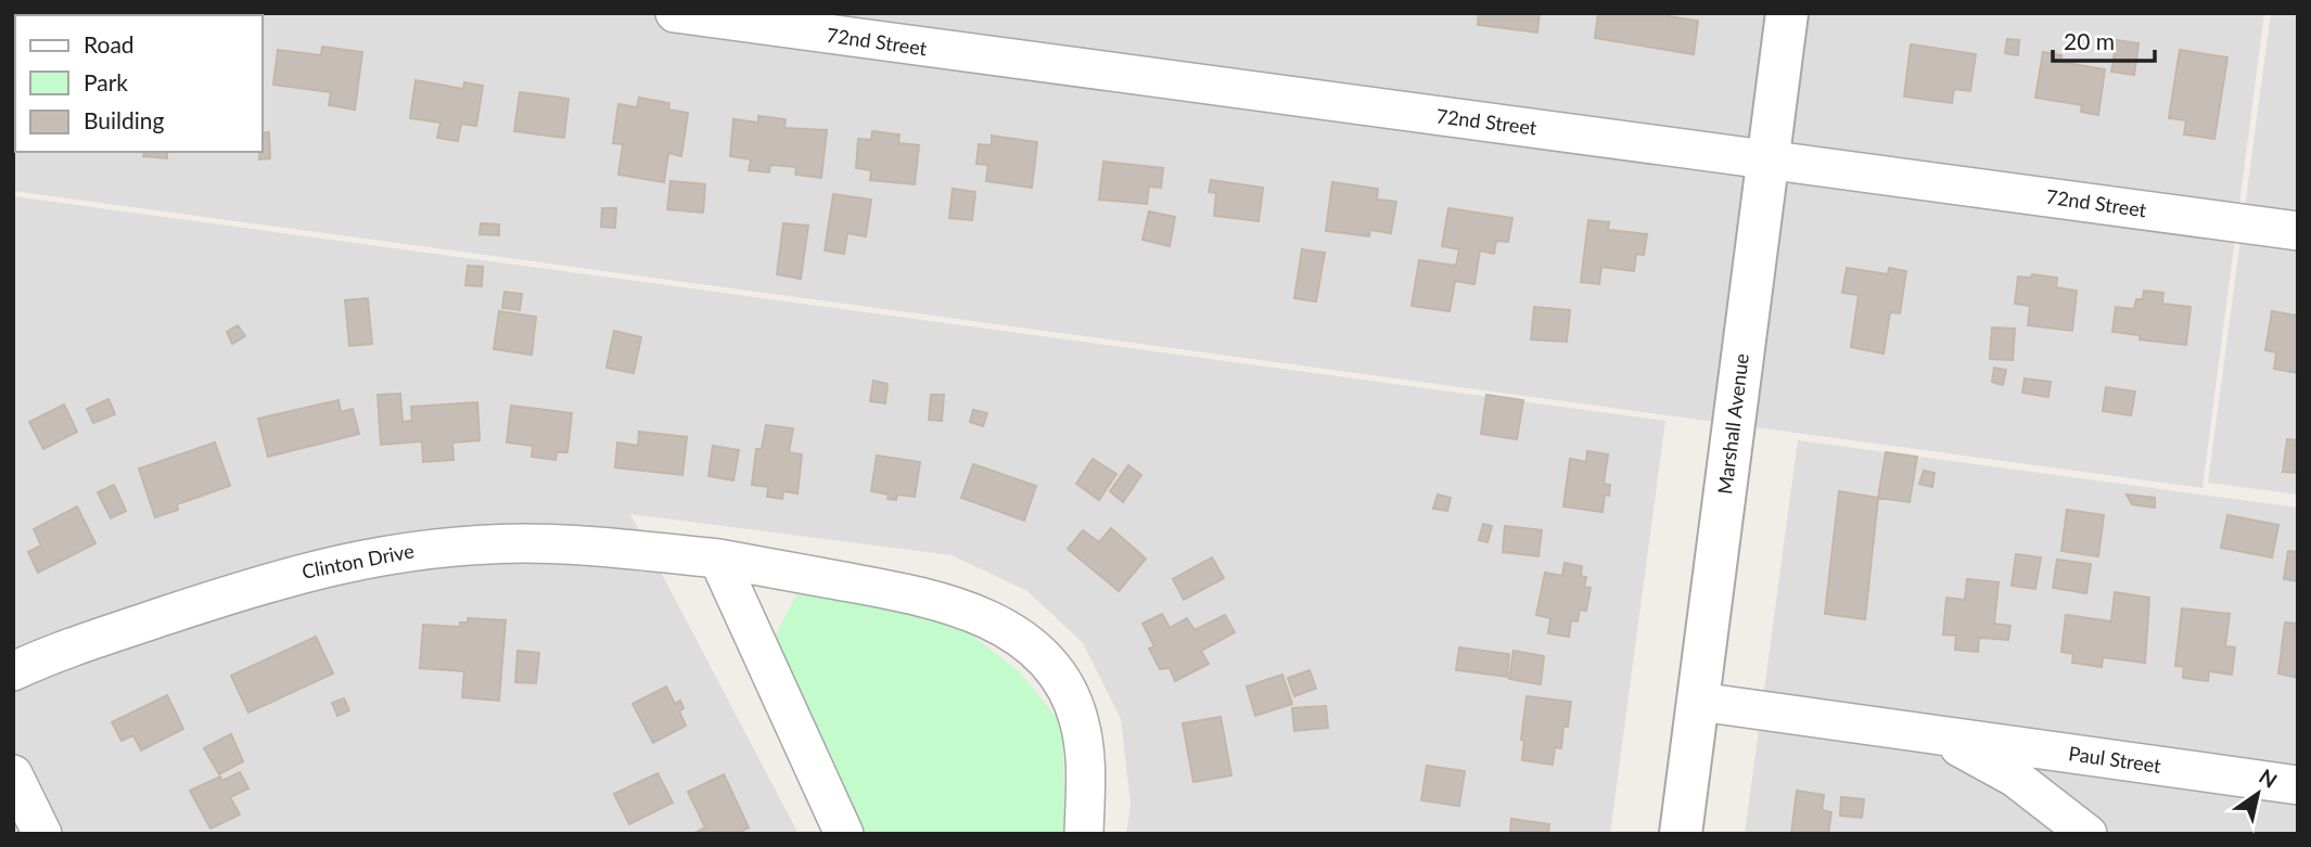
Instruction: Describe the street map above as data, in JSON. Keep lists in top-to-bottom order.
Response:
{
  "streets": {
    "street": [
      "72nd Street",
      "Marshall Avenue",
      "Clinton Drive",
      "Paul Street"
    ]
  },
  "crossings": [
    ["72nd Street", "Marshall Avenue"],
    ["Marshall Avenue", "Paul Street"]
  ],
  "legend": ["Road", "Park", "Building"],
  "scale_bar": "20 m",
  "north": "top right"
}
